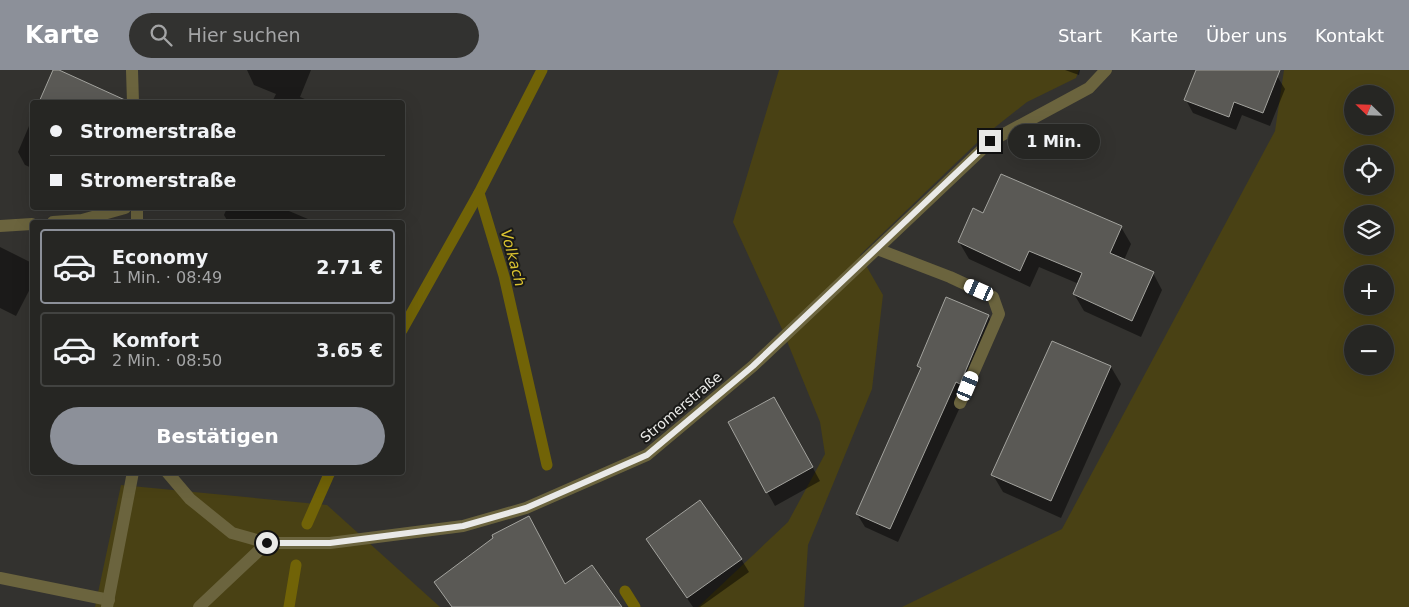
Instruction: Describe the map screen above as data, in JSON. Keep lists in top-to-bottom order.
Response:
{
  "streets": {
    "street": ["Stromerstraße"]
  },
  "water": ["Volkach"],
  "north": "top left",
  "page": {
    "header": "Karte",
    "search": "Hier suchen",
    "nav": [
      "Start",
      "Karte",
      "Über uns",
      "Kontakt"
    ],
    "map_buttons": ["+", "−"],
    "banner": ["Stromerstraße", "Stromerstraße"],
    "bubble": "1 Min.",
    "list": [
      {
        "name": "Economy",
        "note": "1 Min. · 08:49",
        "value": "2.71 €"
      },
      {
        "name": "Komfort",
        "note": "2 Min. · 08:50",
        "value": "3.65 €"
      }
    ],
    "buttons": "Bestätigen"
  }
}
